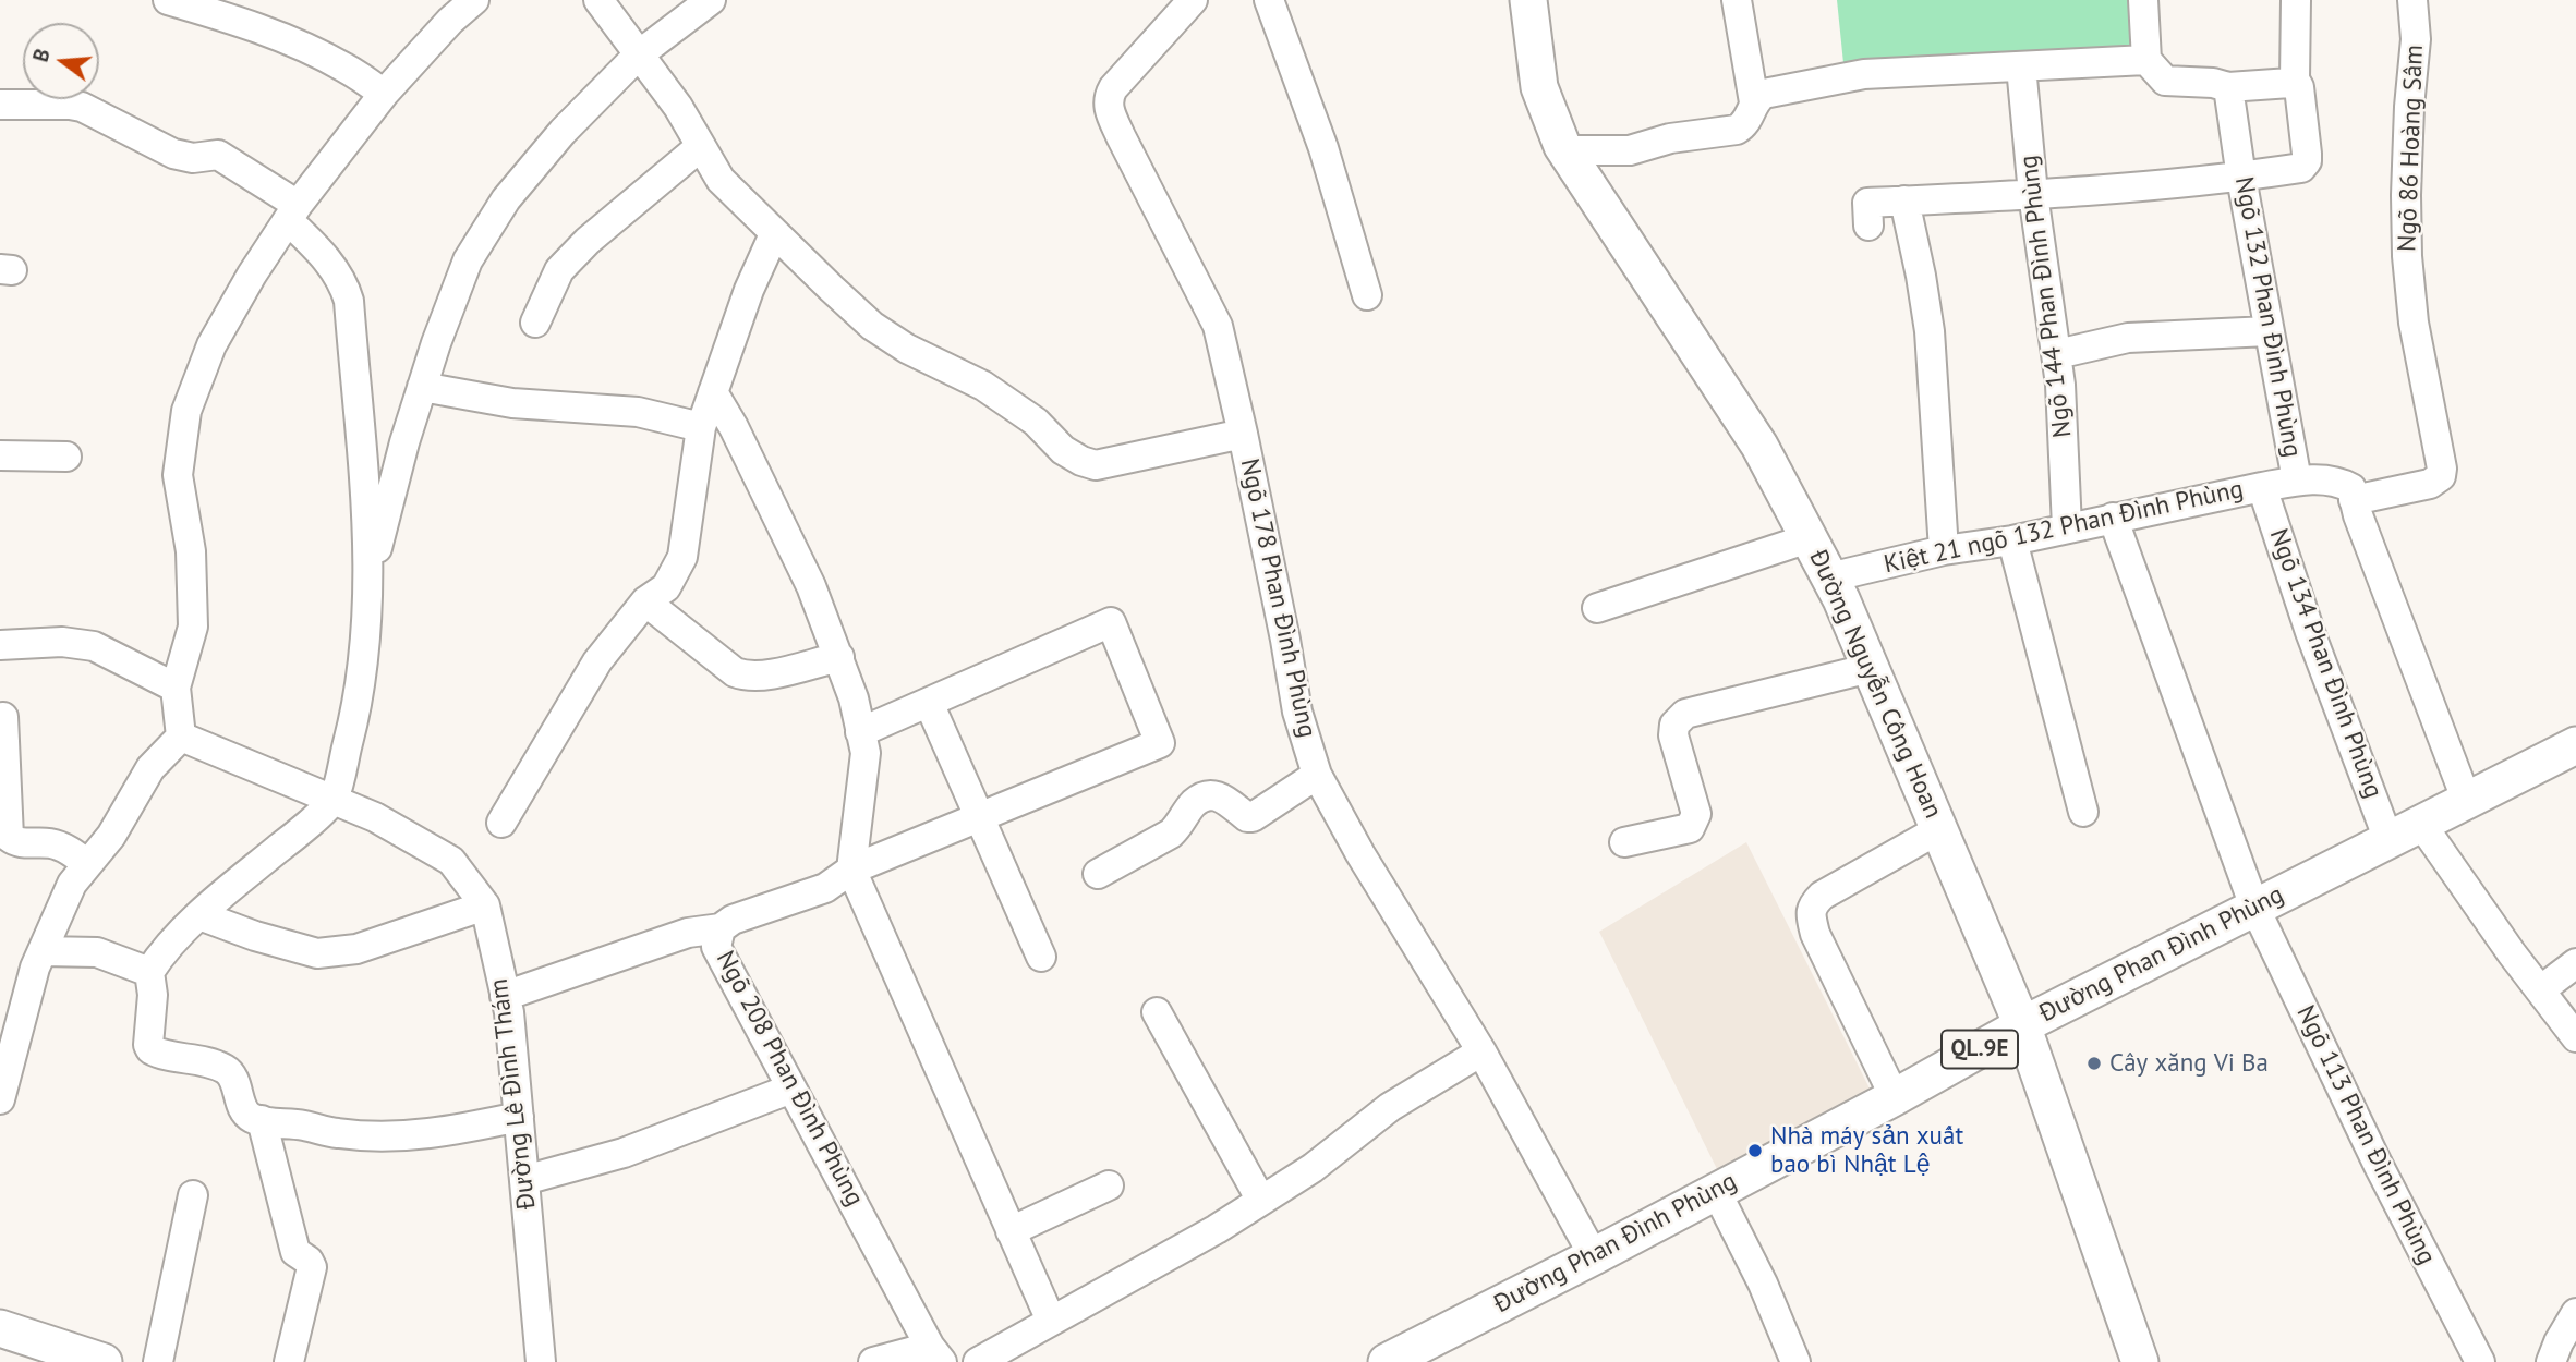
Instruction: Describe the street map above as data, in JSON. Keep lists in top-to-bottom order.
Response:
{
  "streets": {
    "main road": ["Đường Nguyễn Công Hoan", "Đường Phan Đình Phùng", "QL.9E"],
    "street": [
      "Ngõ 86 Hoàng Sâm",
      "Ngõ 144 Phan Đình Phùng",
      "Ngõ 132 Phan Đình Phùng",
      "Kiệt 21 ngõ 132 Phan Đình Phùng",
      "Ngõ 178 Phan Đình Phùng",
      "Ngõ 134 Phan Đình Phùng",
      "Ngõ 208 Phan Đình Phùng",
      "Đường Lê Đình Thám",
      "Ngõ 113 Phan Đình Phùng"
    ]
  },
  "crossings": [
    ["Ngõ 86 Hoàng Sâm", "Ngõ 132 Phan Đình Phùng"],
    ["Ngõ 144 Phan Đình Phùng", "Kiệt 21 ngõ 132 Phan Đình Phùng"],
    ["Ngõ 132 Phan Đình Phùng", "Kiệt 21 ngõ 132 Phan Đình Phùng"],
    ["Kiệt 21 ngõ 132 Phan Đình Phùng", "Ngõ 134 Phan Đình Phùng"],
    ["Kiệt 21 ngõ 132 Phan Đình Phùng", "Đường Nguyễn Công Hoan"],
    ["Ngõ 178 Phan Đình Phùng", "Đường Phan Đình Phùng"],
    ["Ngõ 134 Phan Đình Phùng", "Đường Phan Đình Phùng"],
    ["Đường Nguyễn Công Hoan", "Đường Phan Đình Phùng"],
    ["Đường Phan Đình Phùng", "Ngõ 113 Phan Đình Phùng"]
  ],
  "places": ["Cây xăng Vi Ba", "Nhà máy sản xuất bao bì Nhật Lệ"],
  "north": "left"
}
